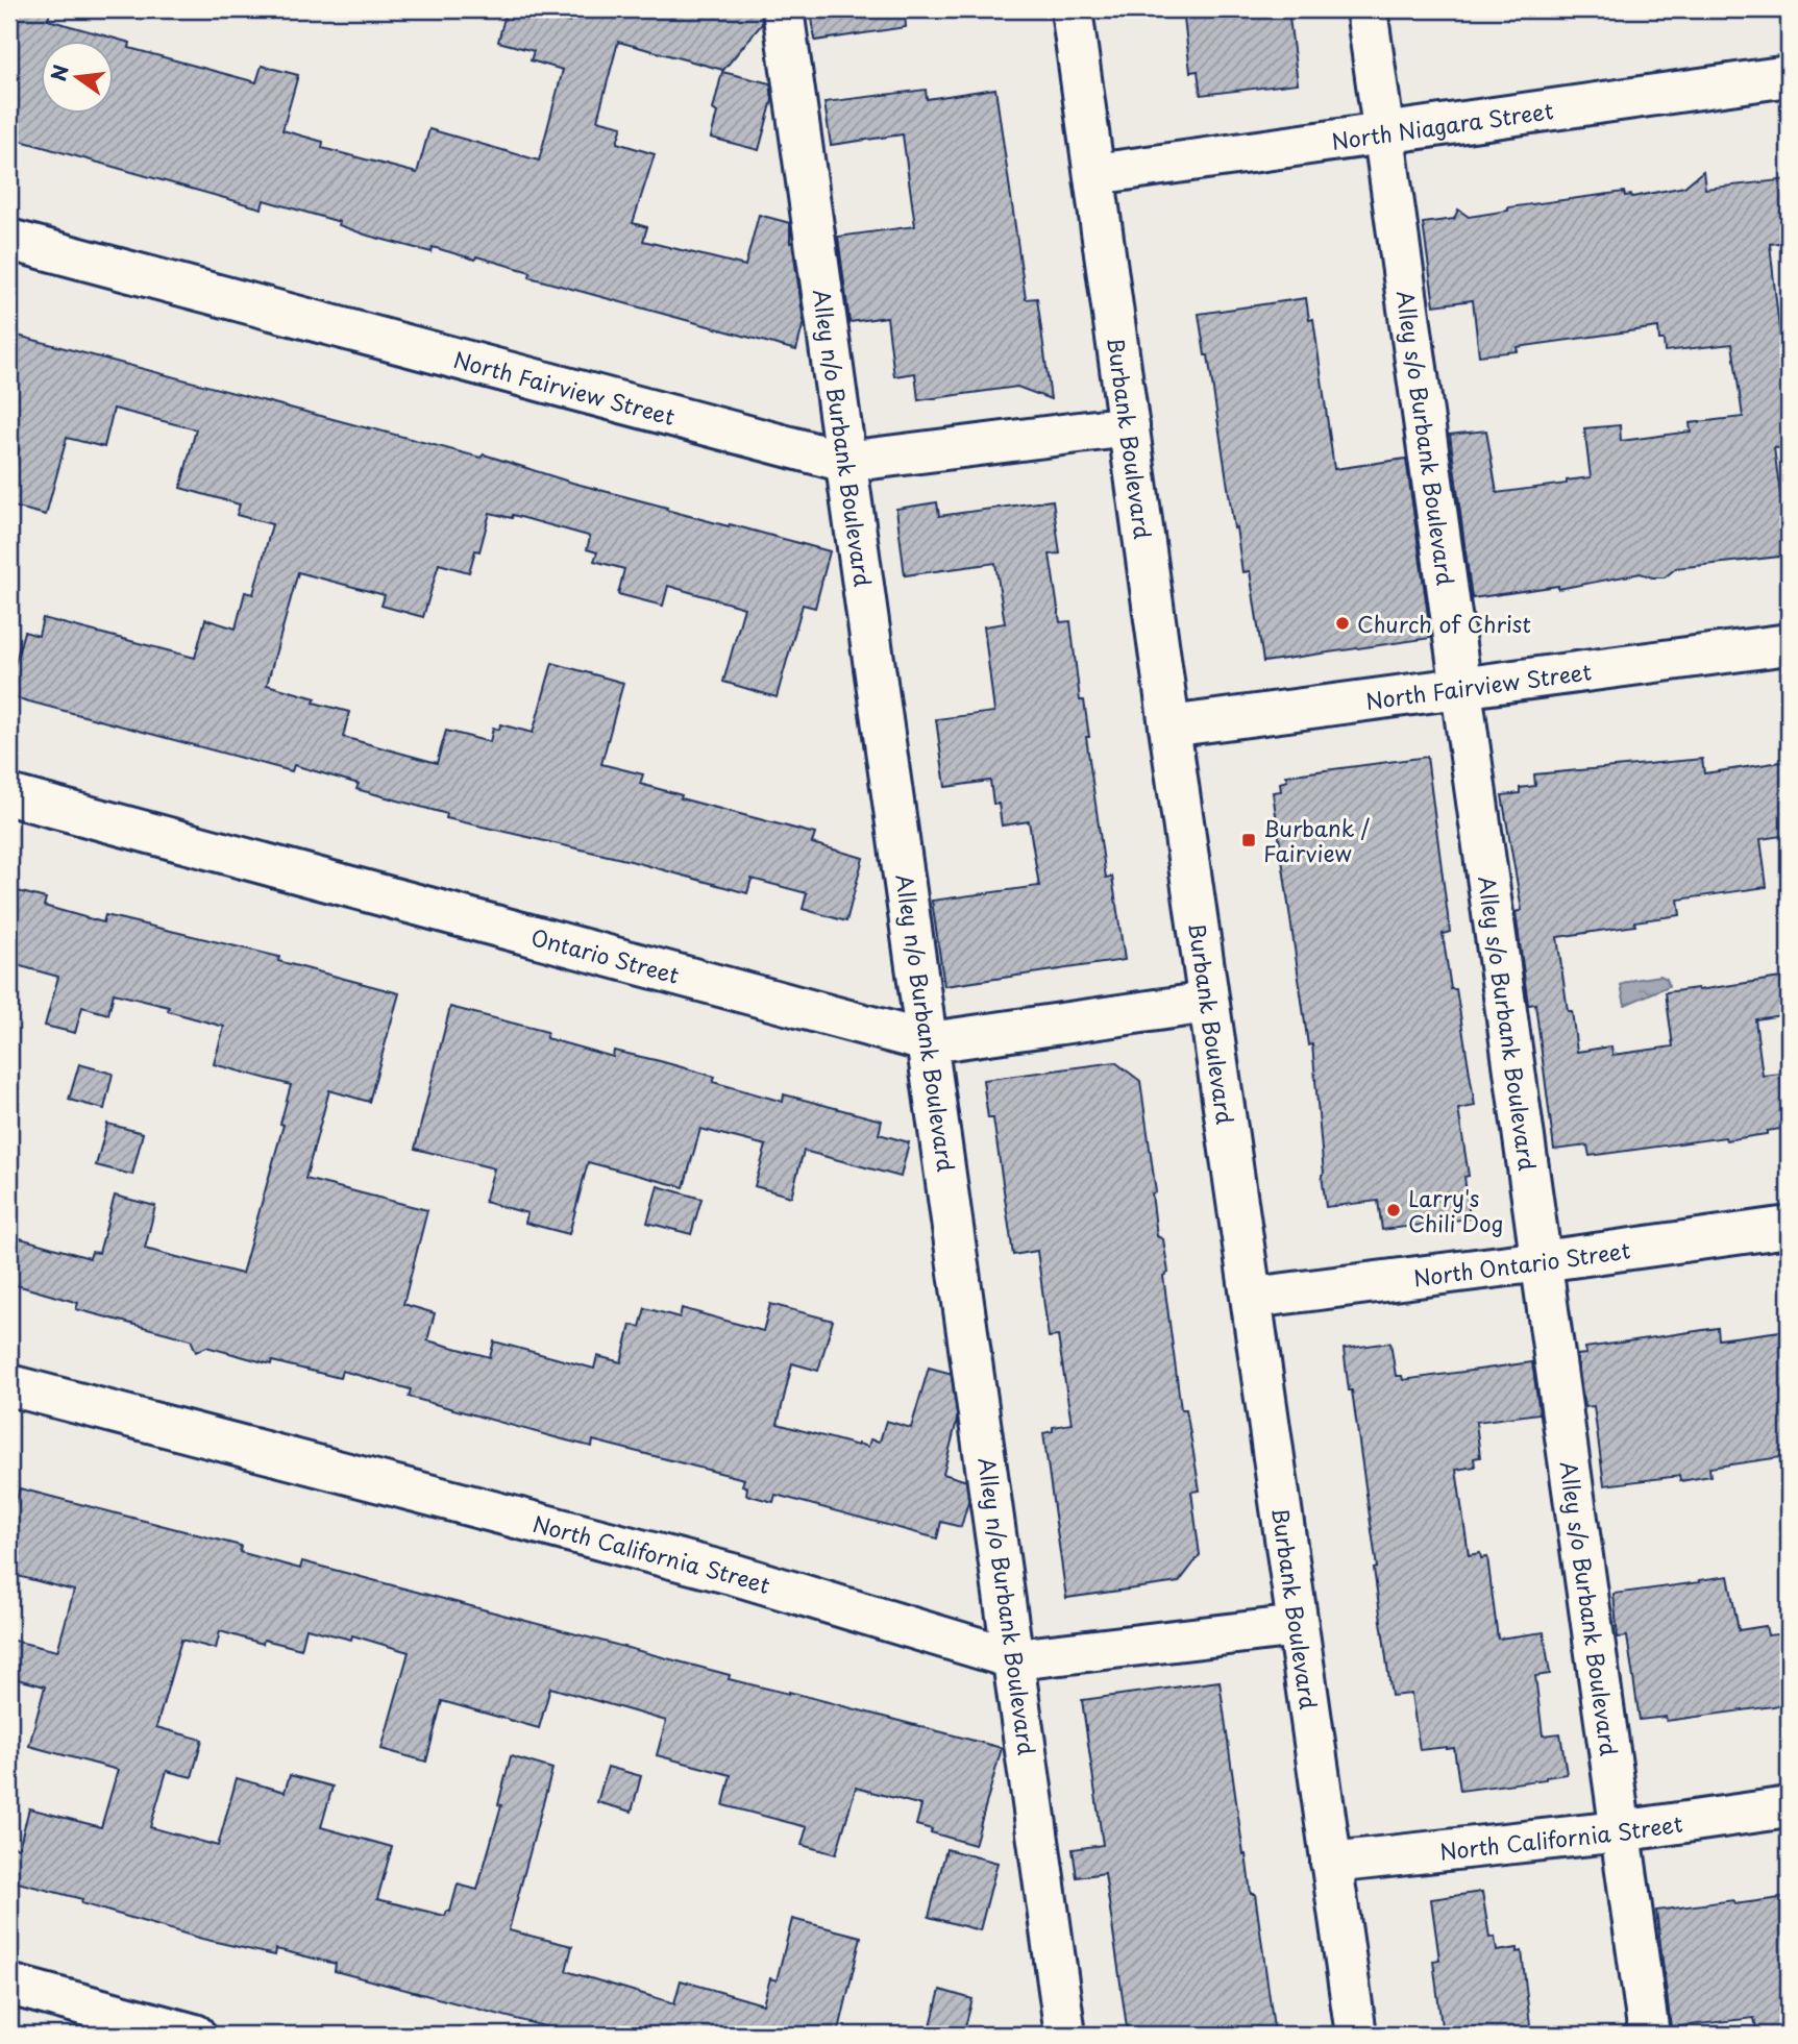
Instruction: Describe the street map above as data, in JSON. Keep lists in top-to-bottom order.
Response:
{
  "streets": {
    "street": [
      "North Niagara Street",
      "North Fairview Street",
      "Alley n/o Burbank Boulevard",
      "Burbank Boulevard",
      "Alley s/o Burbank Boulevard",
      "Ontario Street",
      "North Ontario Street",
      "North California Street"
    ]
  },
  "crossings": [
    ["North Niagara Street", "Burbank Boulevard"],
    ["North Niagara Street", "Alley s/o Burbank Boulevard"],
    ["North Fairview Street", "Alley n/o Burbank Boulevard"],
    ["North Fairview Street", "Burbank Boulevard"],
    ["North Fairview Street", "Alley s/o Burbank Boulevard"],
    ["Alley n/o Burbank Boulevard", "Ontario Street"],
    ["Alley n/o Burbank Boulevard", "North California Street"],
    ["Burbank Boulevard", "Ontario Street"],
    ["Burbank Boulevard", "North Ontario Street"],
    ["Burbank Boulevard", "North California Street"],
    ["Alley s/o Burbank Boulevard", "North Ontario Street"],
    ["Alley s/o Burbank Boulevard", "North California Street"]
  ],
  "places": {
    "other": ["Church of Christ", "Larry's Chili Dog"],
    "transit": ["Burbank / Fairview"]
  },
  "north": "left"
}
